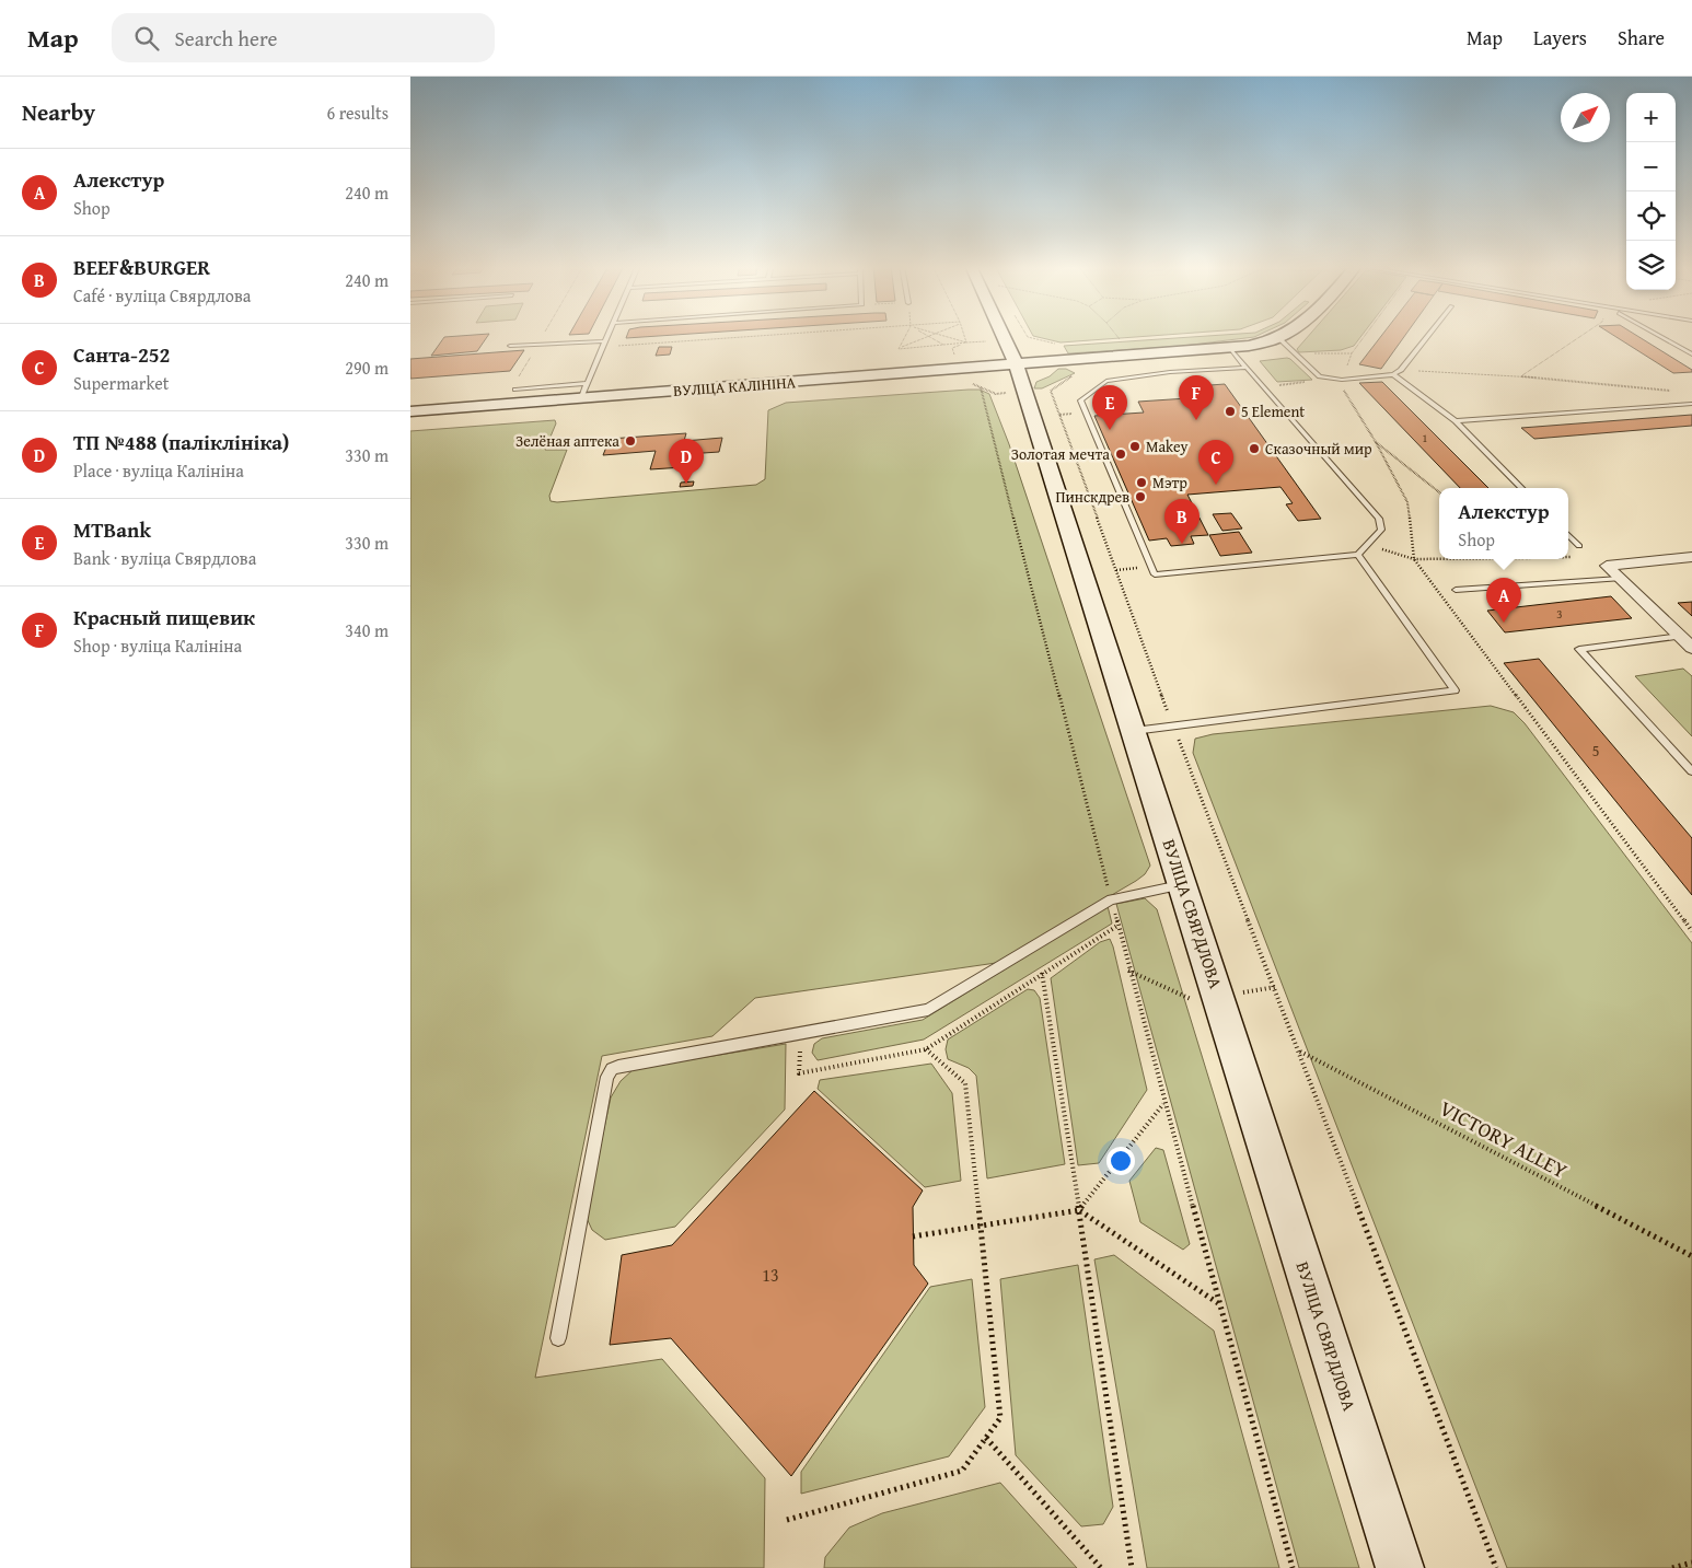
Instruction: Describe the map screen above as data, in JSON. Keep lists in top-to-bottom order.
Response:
{
  "streets": {
    "main road": ["ВУЛІЦА КАЛІНІНА", "ВУЛІЦА СВЯРДЛОВА"],
    "path": ["VICTORY ALLEY"]
  },
  "crossings": [
    ["ВУЛІЦА КАЛІНІНА", "ВУЛІЦА СВЯРДЛОВА"]
  ],
  "places": [
    "5 Element",
    "Зелёная аптека",
    "Makey",
    "Сказочный мир",
    "Золотая мечта",
    "Мэтр",
    "Пинскдрев"
  ],
  "house_numbers": [
    "1",
    "3",
    "5",
    "13"
  ],
  "north": "top right",
  "page": {
    "header": "Map",
    "search": "Search here",
    "nav": ["Map", "Layers", "Share"],
    "heading": ["Nearby", "6 results"],
    "map_buttons": ["+", "−"],
    "list": [
      {
        "mark": "A",
        "name": "Алекстур",
        "note": "Shop",
        "value": "240 m"
      },
      {
        "mark": "B",
        "name": "BEEF&BURGER",
        "note": "Café · вуліца Свярдлова",
        "value": "240 m"
      },
      {
        "mark": "C",
        "name": "Санта-252",
        "note": "Supermarket",
        "value": "290 m"
      },
      {
        "mark": "D",
        "name": "ТП №488 (паліклініка)",
        "note": "Place · вуліца Калініна",
        "value": "330 m"
      },
      {
        "mark": "E",
        "name": "MTBank",
        "note": "Bank · вуліца Свярдлова",
        "value": "330 m"
      },
      {
        "mark": "F",
        "name": "Красный пищевик",
        "note": "Shop · вуліца Калініна",
        "value": "340 m"
      }
    ],
    "pins": [
      "F",
      "E",
      "D",
      "C",
      "B",
      "A"
    ],
    "popup": ["Алекстур", "Shop"]
  }
}
